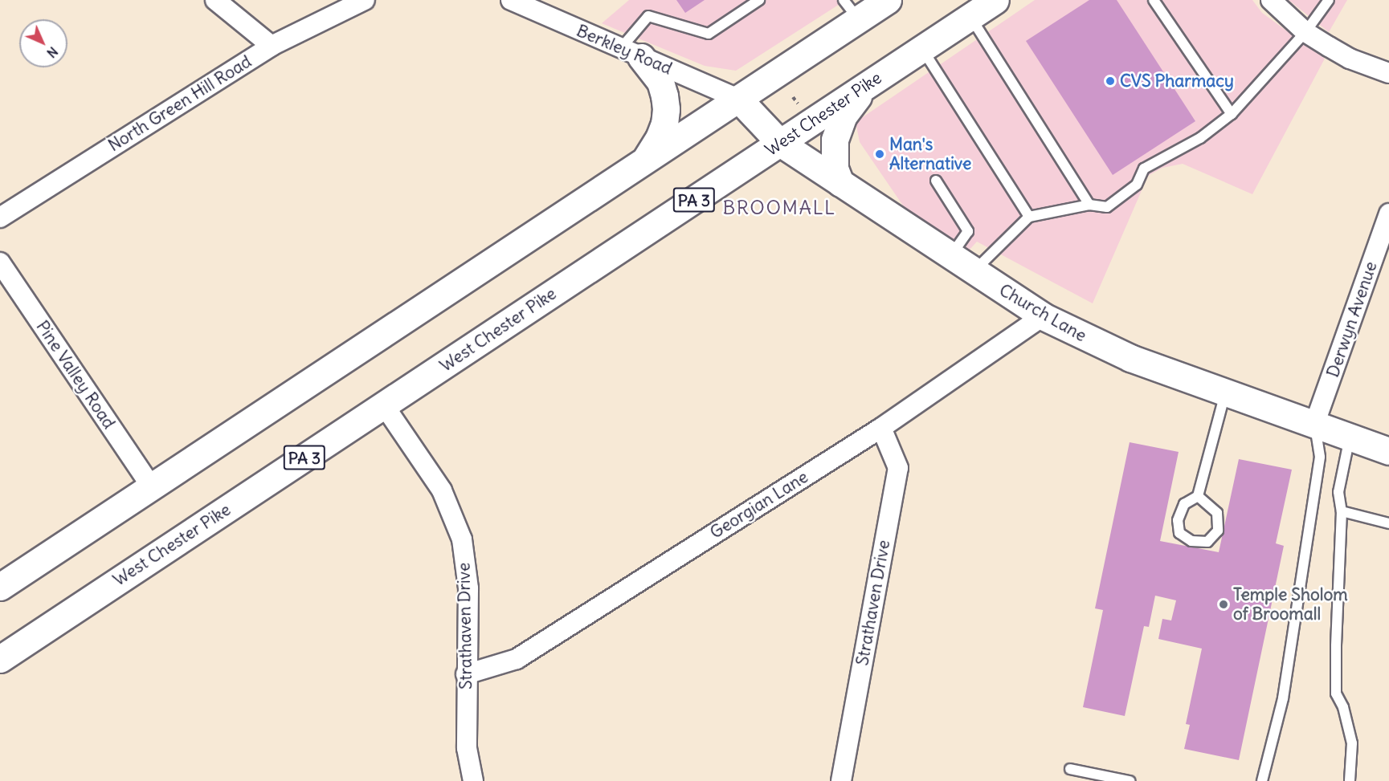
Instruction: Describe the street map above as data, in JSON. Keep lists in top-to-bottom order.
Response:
{
  "streets": {
    "main road": ["West Chester Pike", "PA 3", "Church Lane"],
    "street": [
      "Berkley Road",
      "North Green Hill Road",
      "Derwyn Avenue",
      "Pine Valley Road",
      "Georgian Lane",
      "Strathaven Drive"
    ]
  },
  "crossings": [
    ["Berkley Road", "Church Lane"],
    ["West Chester Pike", "Church Lane"],
    ["West Chester Pike", "Strathaven Drive"],
    ["Church Lane", "Derwyn Avenue"],
    ["Church Lane", "Georgian Lane"],
    ["Georgian Lane", "Strathaven Drive"]
  ],
  "districts": ["BROOMALL"],
  "places": ["CVS Pharmacy", "Man's Alternative", "Temple Sholom of Broomall"],
  "north": "bottom right"
}
